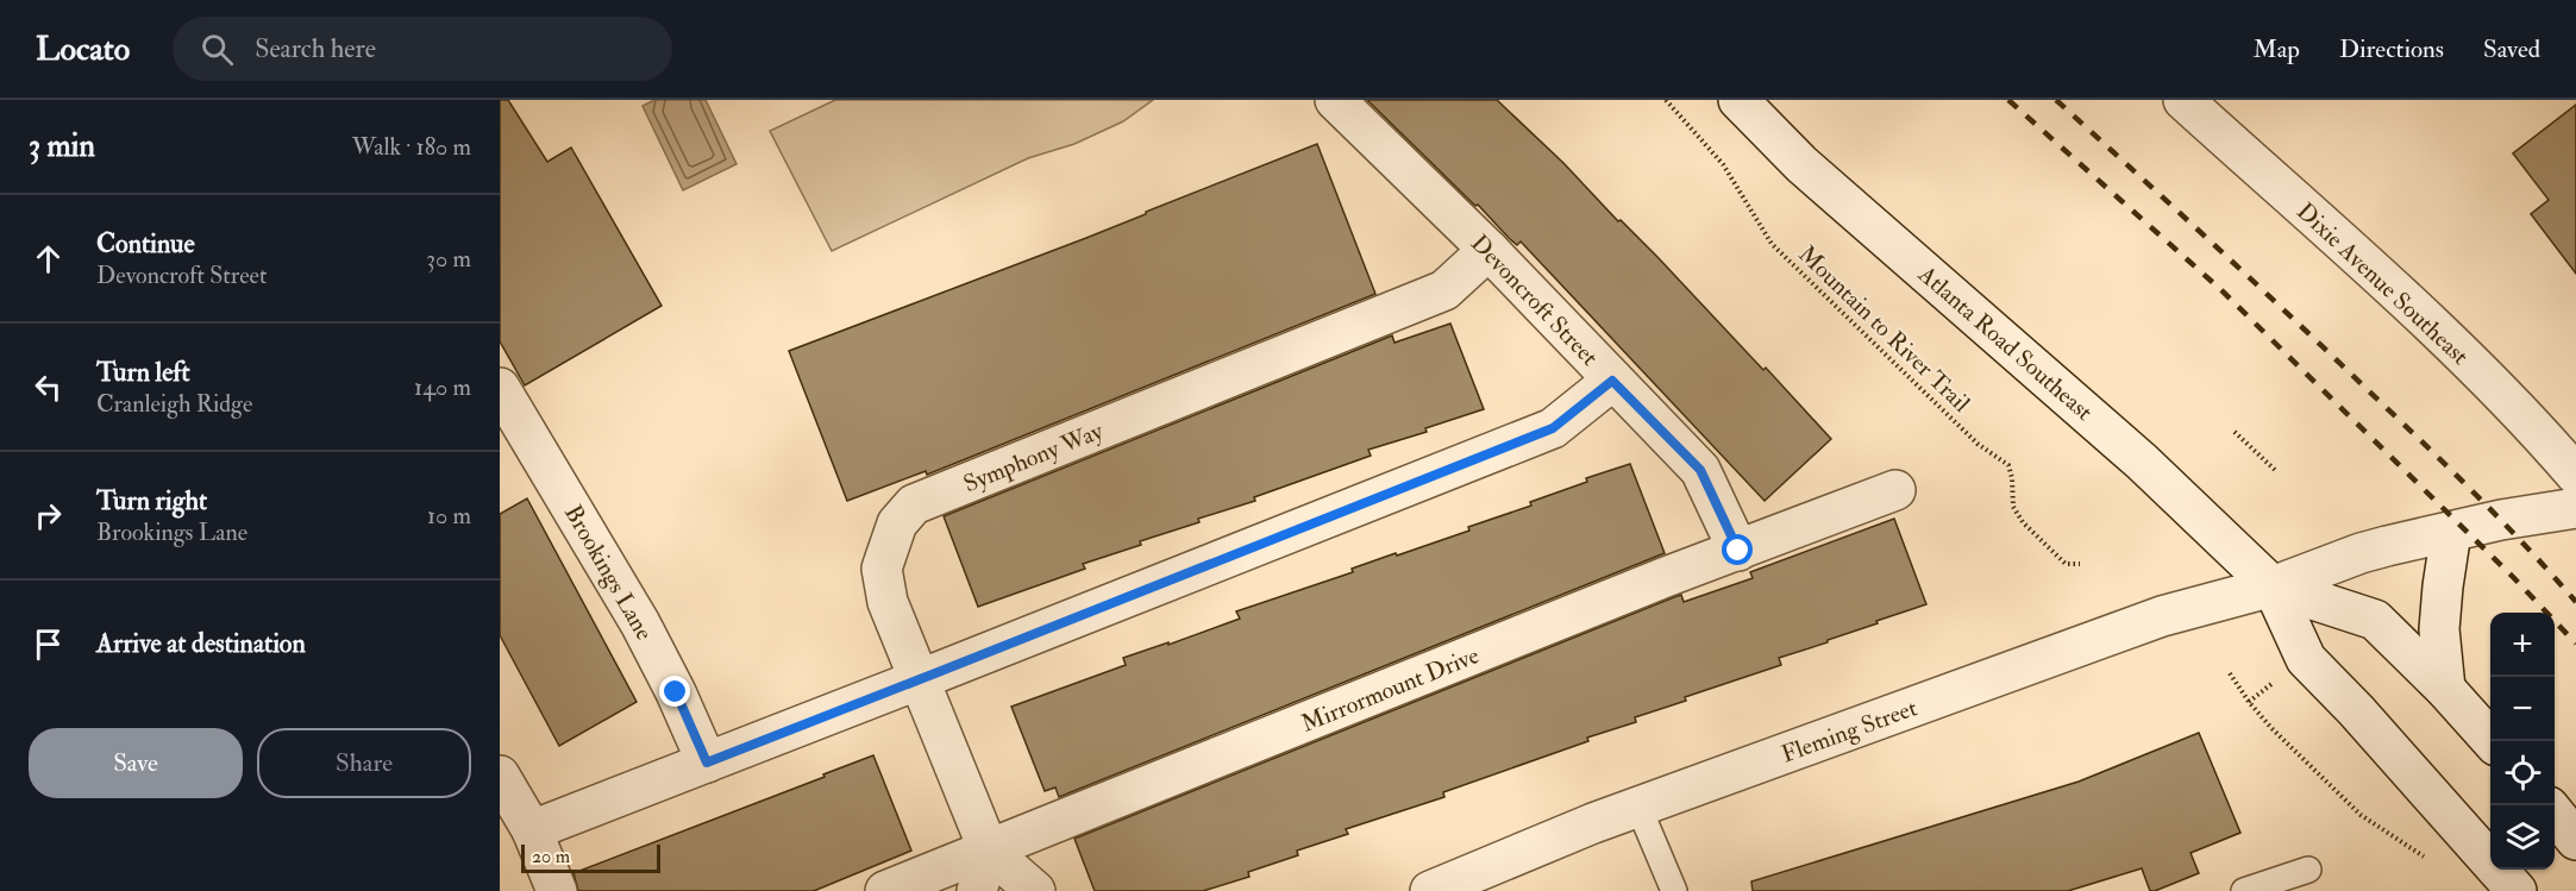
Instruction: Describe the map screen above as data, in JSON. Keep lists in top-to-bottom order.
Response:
{
  "streets": {
    "street": [
      "Dixie Avenue Southeast",
      "Devoncroft Street",
      "Atlanta Road Southeast",
      "Symphony Way",
      "Brookings Lane",
      "Mirrormount Drive",
      "Fleming Street"
    ],
    "path": ["Mountain to River Trail"]
  },
  "crossings": [
    ["Devoncroft Street", "Symphony Way"],
    ["Devoncroft Street", "Mirrormount Drive"],
    ["Atlanta Road Southeast", "Fleming Street"],
    ["Symphony Way", "Mirrormount Drive"]
  ],
  "scale_bar": "20 m",
  "page": {
    "header": "Locato",
    "search": "Search here",
    "nav": ["Map", "Directions", "Saved"],
    "heading": ["3 min", "Walk · 180 m"],
    "list": [
      ["Continue", "Devoncroft Street", "30 m"],
      ["Turn left", "Cranleigh Ridge", "140 m"],
      ["Turn right", "Brookings Lane", "10 m"],
      "Arrive at destination"
    ],
    "map_buttons": ["+", "−"],
    "buttons": ["Save", "Share"],
    "scale": "20 m"
  }
}
